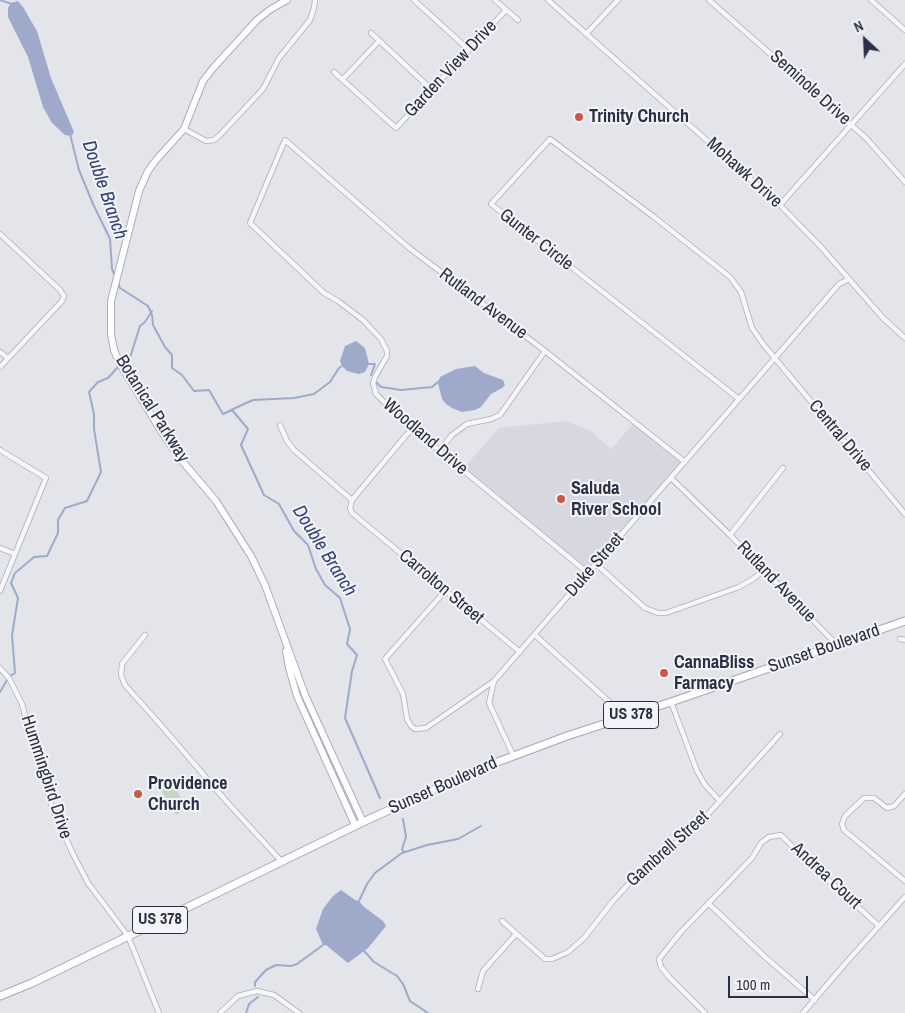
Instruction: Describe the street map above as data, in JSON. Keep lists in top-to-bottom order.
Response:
{
  "streets": {
    "main road": ["Sunset Boulevard", "US 378"],
    "street": [
      "Garden View Drive",
      "Seminole Drive",
      "Mohawk Drive",
      "Gunter Circle",
      "Rutland Avenue",
      "Botanical Parkway",
      "Central Drive",
      "Woodland Drive",
      "Duke Street",
      "Carrolton Street",
      "Hummingbird Drive",
      "Gambrell Street",
      "Andrea Court"
    ]
  },
  "crossings": [
    ["Mohawk Drive", "Duke Street"],
    ["Gunter Circle", "Central Drive"],
    ["Gunter Circle", "Duke Street"],
    ["Rutland Avenue", "Woodland Drive"],
    ["Rutland Avenue", "Duke Street"],
    ["Rutland Avenue", "Sunset Boulevard"],
    ["Botanical Parkway", "Sunset Boulevard"],
    ["Central Drive", "Duke Street"],
    ["Woodland Drive", "Duke Street"],
    ["Duke Street", "Carrolton Street"],
    ["Sunset Boulevard", "Hummingbird Drive"]
  ],
  "water": ["Double Branch"],
  "places": [
    "Trinity Church",
    "Saluda River School",
    "CannaBliss Farmacy",
    "Providence Church"
  ],
  "scale_bar": "100 m",
  "north": "top left"
}
